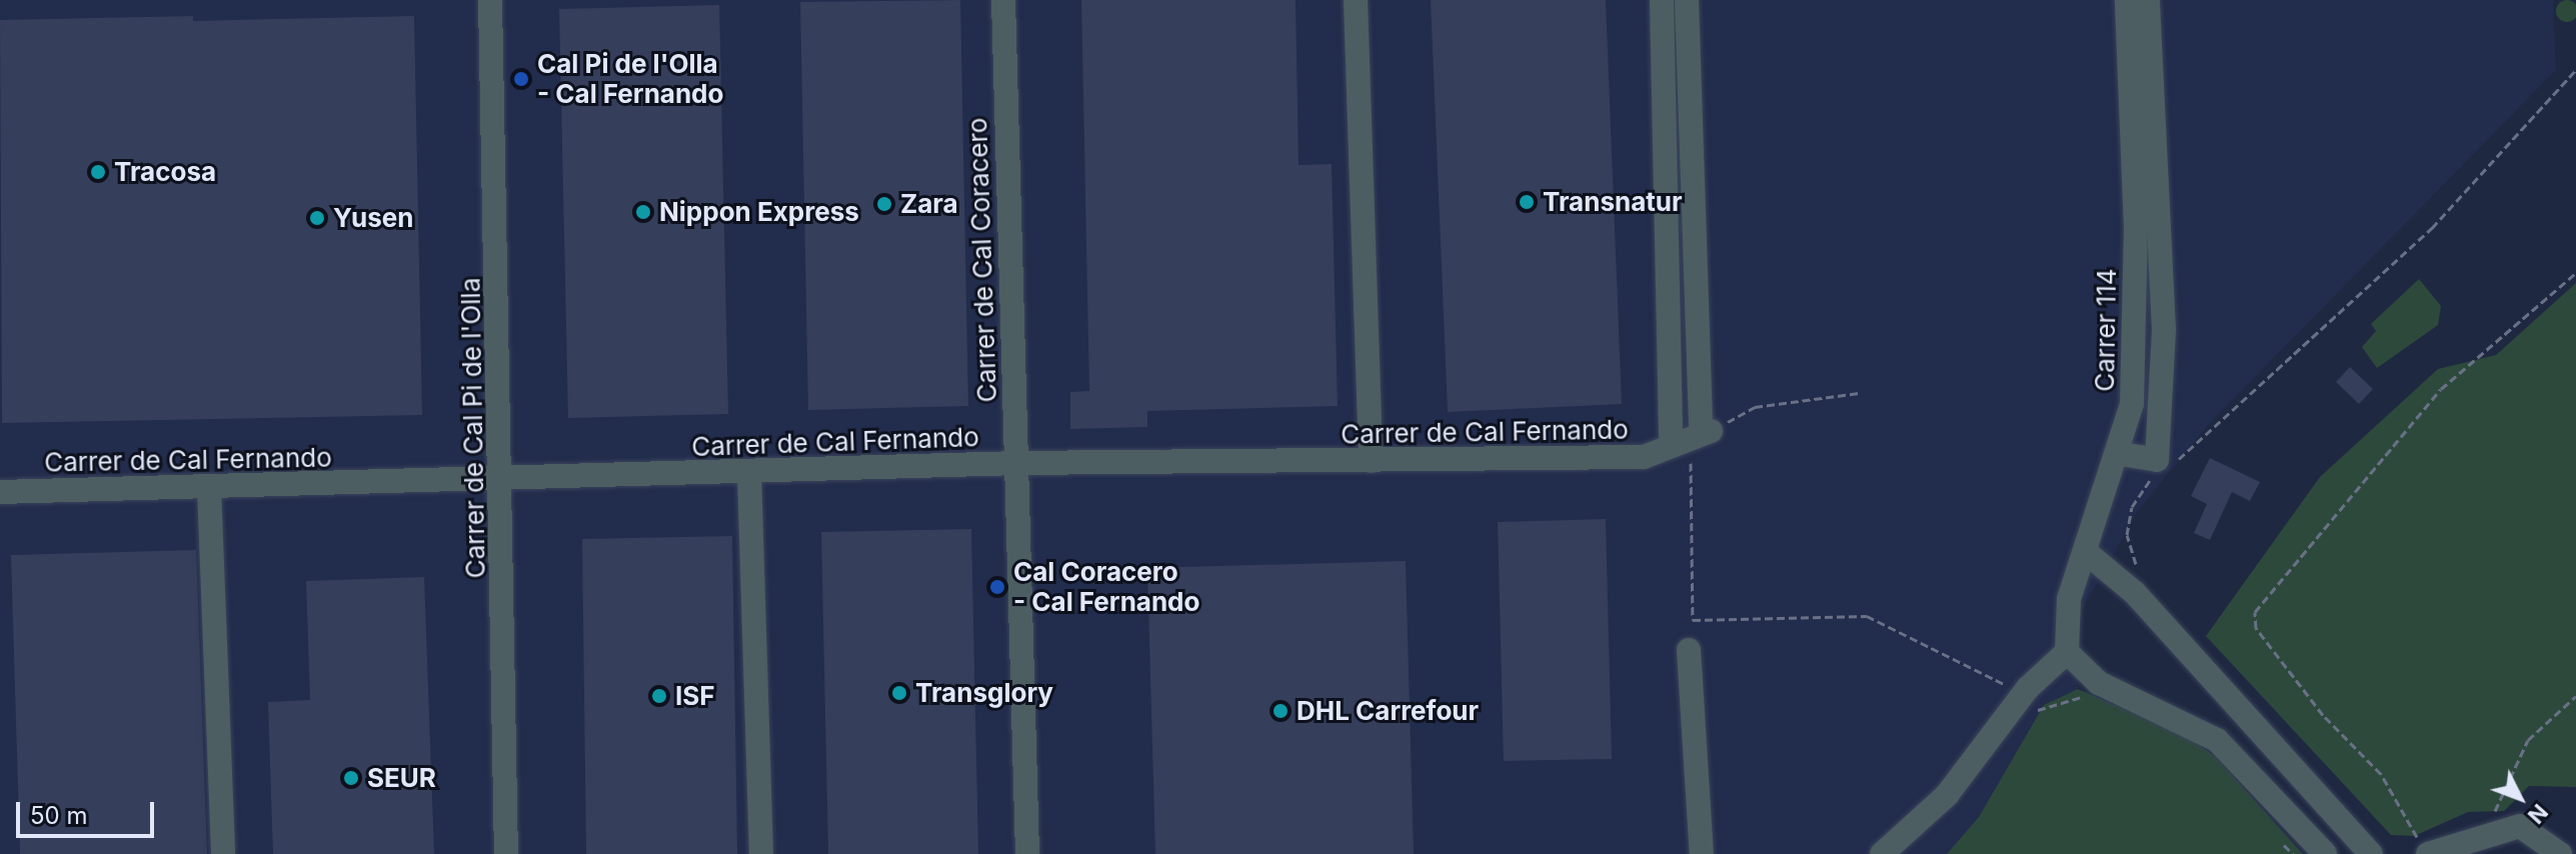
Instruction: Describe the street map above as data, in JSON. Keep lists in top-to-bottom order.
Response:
{
  "streets": {
    "street": [
      "Carrer de Cal Coracero",
      "Carrer 114",
      "Carrer de Cal Pi de l'Olla",
      "Carrer de Cal Fernando"
    ]
  },
  "crossings": [
    ["Carrer de Cal Coracero", "Carrer de Cal Fernando"],
    ["Carrer de Cal Pi de l'Olla", "Carrer de Cal Fernando"]
  ],
  "places": [
    "Cal Pi de l'Olla - Cal Fernando",
    "Tracosa",
    "Transnatur",
    "Zara",
    "Nippon Express",
    "Yusen",
    "Cal Coracero - Cal Fernando",
    "Transglory",
    "ISF",
    "DHL Carrefour",
    "SEUR"
  ],
  "scale_bar": "50 m",
  "north": "bottom right"
}
